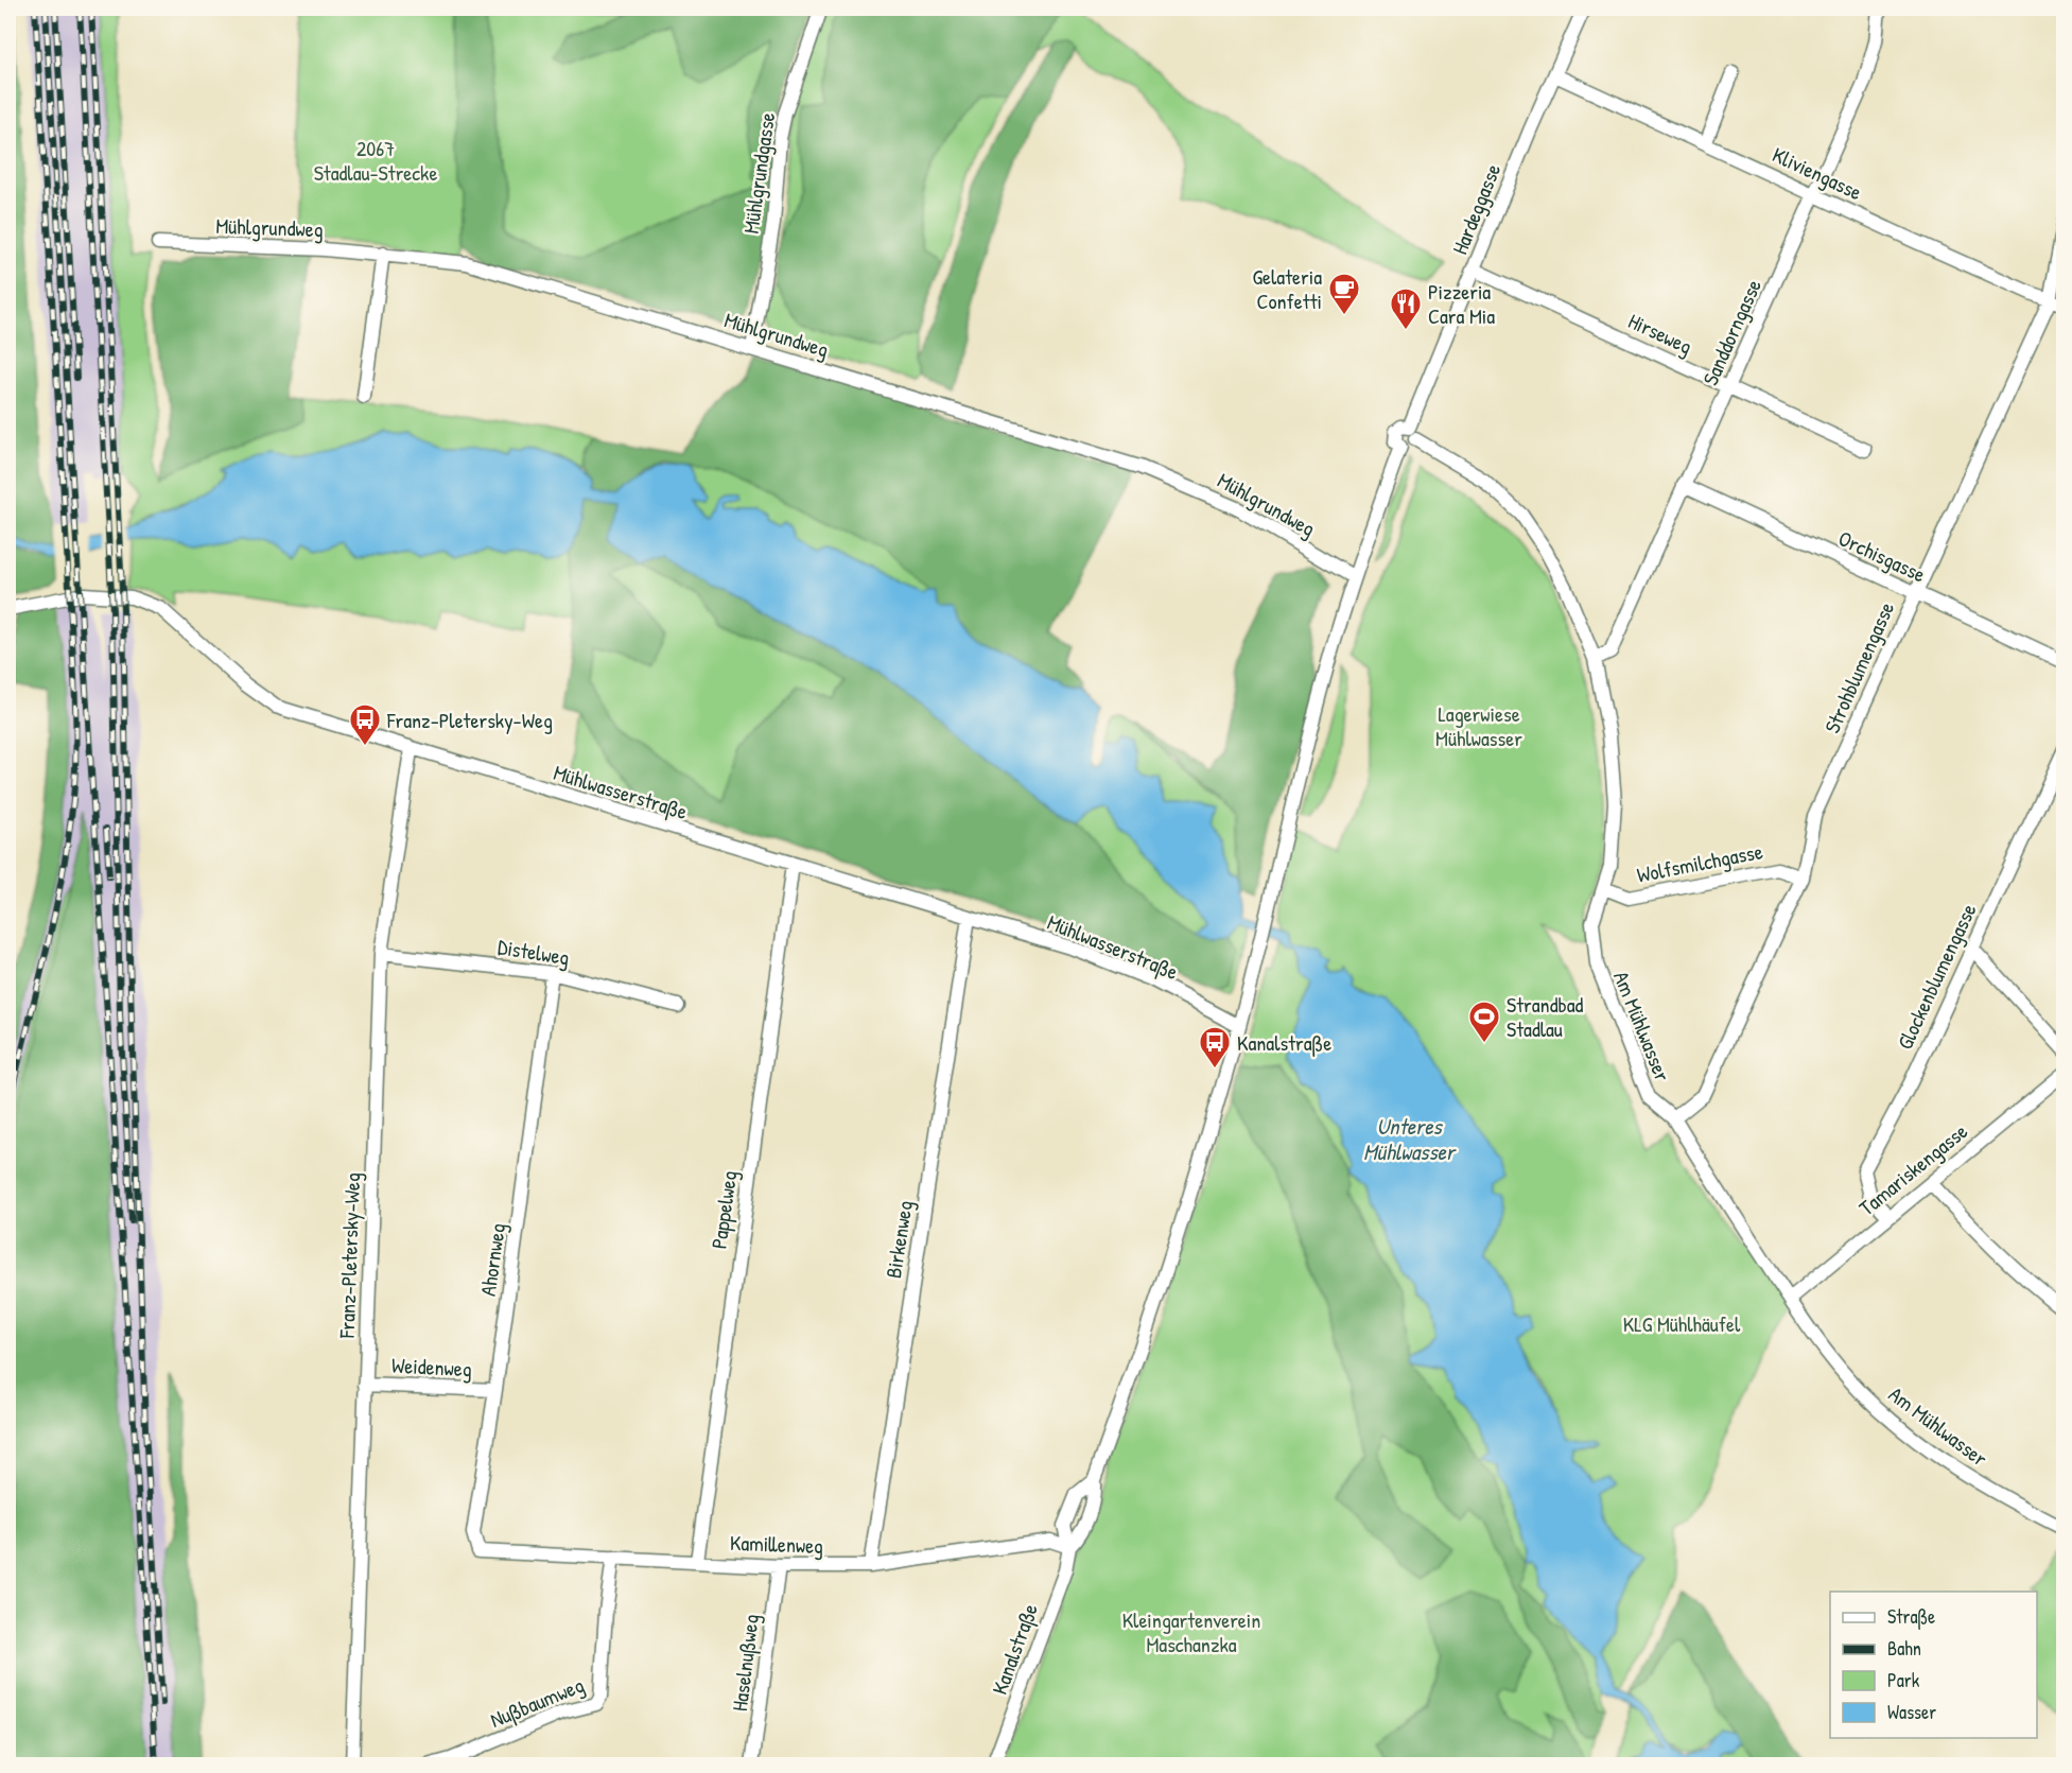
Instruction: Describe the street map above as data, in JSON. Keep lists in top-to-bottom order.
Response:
{
  "streets": {
    "street": [
      "Mühlgrundgasse",
      "Kliviengasse",
      "Hardeggasse",
      "Mühlgrundweg",
      "Sanddorngasse",
      "Hirseweg",
      "Orchisgasse",
      "Strohblumengasse",
      "Mühlwasserstraße",
      "Wolfsmilchgasse",
      "Distelweg",
      "Glockenblumengasse",
      "Am Mühlwasser",
      "Tamariskengasse",
      "Pappelweg",
      "Birkenweg",
      "Franz-Pletersky-Weg",
      "Ahornweg",
      "Weidenweg",
      "Kamillenweg",
      "Kanalstraße",
      "Haselnußweg",
      "Nußbaumweg"
    ]
  },
  "crossings": [
    ["Mühlgrundgasse", "Mühlgrundweg"],
    ["Kliviengasse", "Hardeggasse"],
    ["Kliviengasse", "Sanddorngasse"],
    ["Kliviengasse", "Strohblumengasse"],
    ["Hardeggasse", "Hirseweg"],
    ["Hardeggasse", "Am Mühlwasser"],
    ["Mühlgrundweg", "Kanalstraße"],
    ["Sanddorngasse", "Hirseweg"],
    ["Sanddorngasse", "Orchisgasse"],
    ["Sanddorngasse", "Am Mühlwasser"],
    ["Orchisgasse", "Strohblumengasse"],
    ["Strohblumengasse", "Wolfsmilchgasse"],
    ["Strohblumengasse", "Am Mühlwasser"],
    ["Mühlwasserstraße", "Pappelweg"],
    ["Mühlwasserstraße", "Birkenweg"],
    ["Mühlwasserstraße", "Franz-Pletersky-Weg"],
    ["Mühlwasserstraße", "Kanalstraße"],
    ["Wolfsmilchgasse", "Am Mühlwasser"],
    ["Distelweg", "Franz-Pletersky-Weg"],
    ["Distelweg", "Ahornweg"],
    ["Glockenblumengasse", "Tamariskengasse"],
    ["Am Mühlwasser", "Tamariskengasse"],
    ["Pappelweg", "Kamillenweg"],
    ["Birkenweg", "Kamillenweg"],
    ["Franz-Pletersky-Weg", "Weidenweg"],
    ["Ahornweg", "Weidenweg"],
    ["Ahornweg", "Kamillenweg"],
    ["Kamillenweg", "Kanalstraße"],
    ["Kamillenweg", "Haselnußweg"],
    ["Kamillenweg", "Nußbaumweg"]
  ],
  "water": ["Unteres Mühlwasser"],
  "parks": [
    "2067 Stadlau-Strecke",
    "Lagerwiese Mühlwasser",
    "KLG Mühlhäufel",
    "Kleingartenverein Maschanzka"
  ],
  "places": {
    "cafe": ["Gelateria Confetti"],
    "restaurant": ["Pizzeria Cara Mia"],
    "bus stop": ["Franz-Pletersky-Weg", "Kanalstraße"],
    "sports": ["Strandbad Stadlau"]
  },
  "legend": [
    "Straße",
    "Bahn",
    "Park",
    "Wasser"
  ]
}
